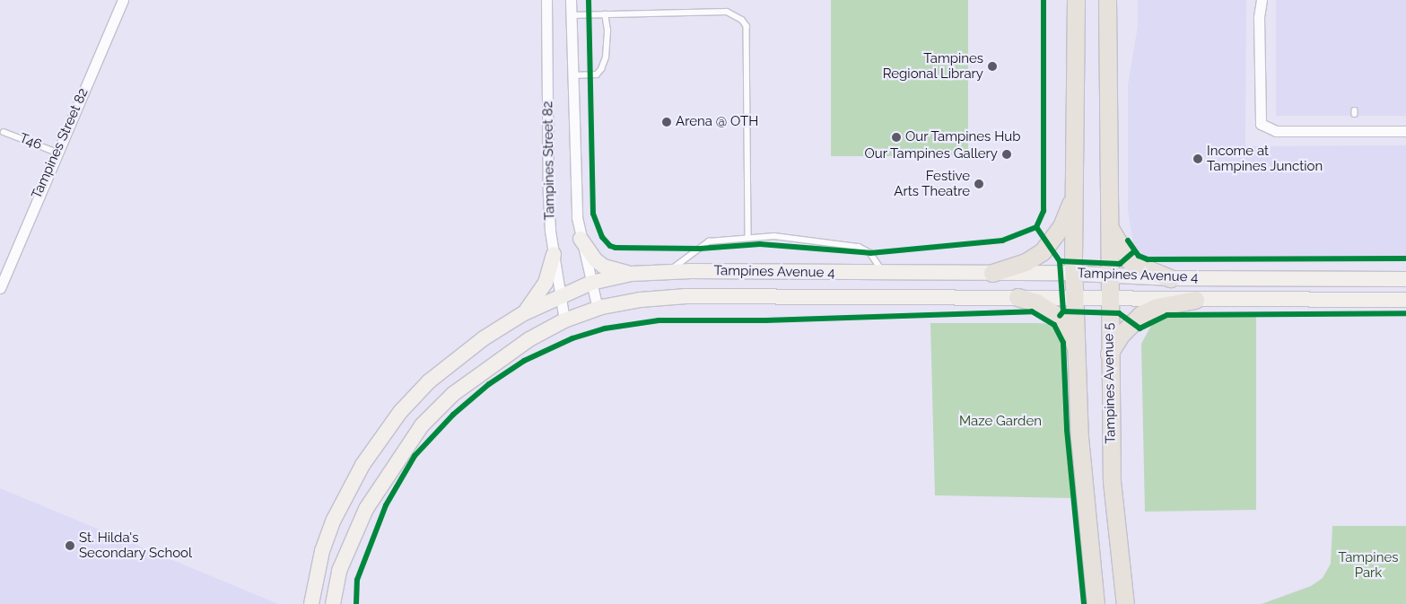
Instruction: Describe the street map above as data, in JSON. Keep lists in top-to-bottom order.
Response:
{
  "streets": {
    "main road": ["Tampines Avenue 4", "Tampines Avenue 5"],
    "street": ["Tampines Street 82"],
    "lane": ["T46"]
  },
  "crossings": [
    ["T46", "Tampines Street 82"],
    ["Tampines Street 82", "Tampines Avenue 4"],
    ["Tampines Avenue 4", "Tampines Avenue 5"]
  ],
  "parks": ["Maze Garden", "Tampines Park"],
  "places": [
    "Tampines Regional Library",
    "Arena @ OTH",
    "Our Tampines Hub",
    "Our Tampines Gallery",
    "Income at Tampines Junction",
    "Festive Arts Theatre",
    "St. Hilda's Secondary School"
  ]
}
